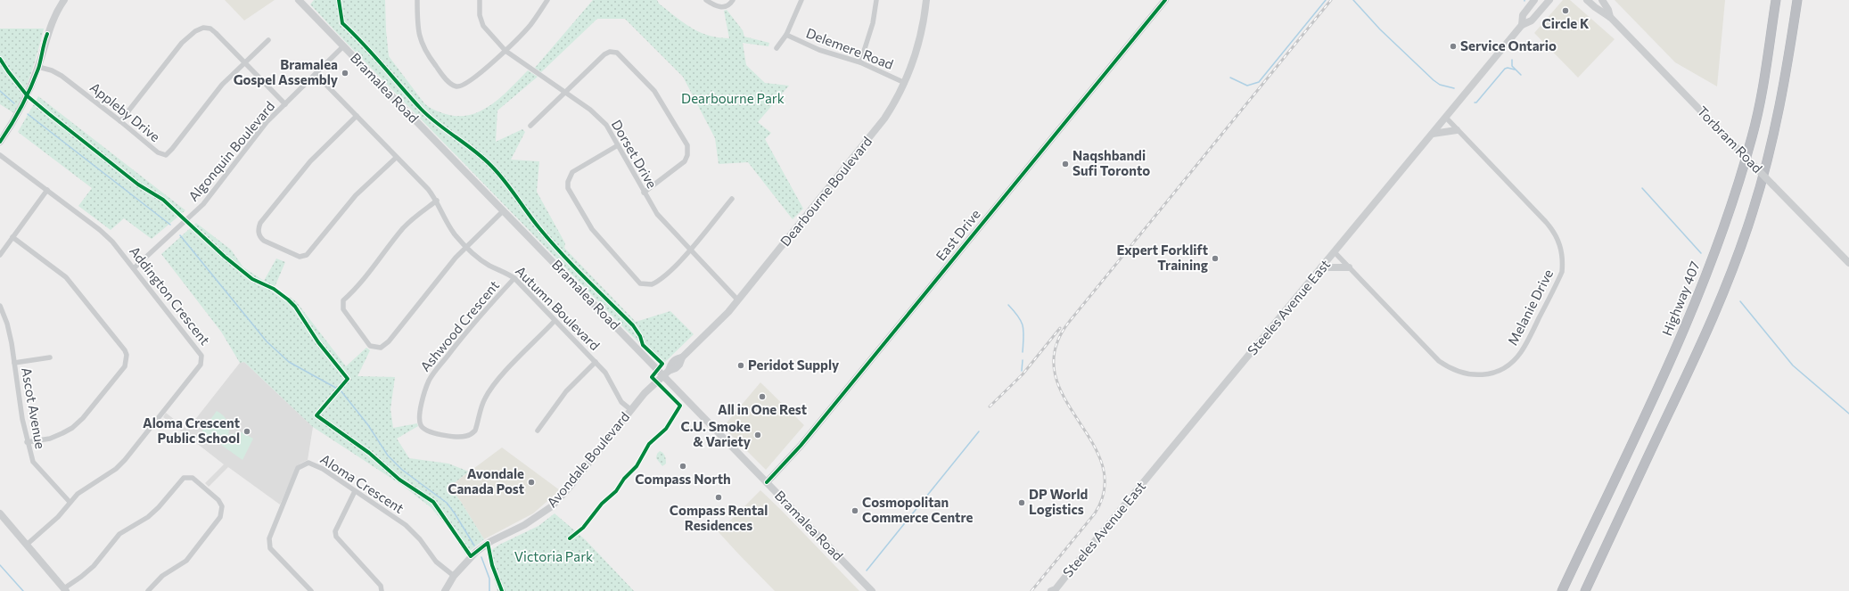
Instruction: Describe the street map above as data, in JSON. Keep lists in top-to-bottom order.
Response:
{
  "streets": {
    "highway": ["Highway 407"],
    "main road": [
      "Bramalea Road",
      "Torbram Road",
      "Dearbourne Boulevard",
      "East Drive",
      "Steeles Avenue East",
      "Avondale Boulevard"
    ],
    "street": [
      "Delemere Road",
      "Appleby Drive",
      "Algonquin Boulevard",
      "Dorset Drive",
      "Addington Crescent",
      "Melanie Drive",
      "Autumn Boulevard",
      "Ashwood Crescent",
      "Ascot Avenue",
      "Aloma Crescent"
    ]
  },
  "crossings": [
    ["Delemere Road", "Dearbourne Boulevard"],
    ["Bramalea Road", "Algonquin Boulevard"],
    ["Bramalea Road", "Dearbourne Boulevard"],
    ["Bramalea Road", "East Drive"],
    ["Bramalea Road", "Avondale Boulevard"],
    ["Algonquin Boulevard", "Addington Crescent"],
    ["Algonquin Boulevard", "Autumn Boulevard"],
    ["Dorset Drive", "Dearbourne Boulevard"],
    ["Dearbourne Boulevard", "Avondale Boulevard"],
    ["Addington Crescent", "Ascot Avenue"],
    ["Steeles Avenue East", "Melanie Drive"],
    ["Autumn Boulevard", "Ashwood Crescent"],
    ["Autumn Boulevard", "Avondale Boulevard"],
    ["Avondale Boulevard", "Aloma Crescent"]
  ],
  "parks": ["Dearbourne Park", "Victoria Park"],
  "places": [
    "Circle K",
    "Service Ontario",
    "Bramalea Gospel Assembly",
    "Naqshbandi Sufi Toronto",
    "Expert Forklift Training",
    "Peridot Supply",
    "All in One Rest",
    "Aloma Crescent Public School",
    "C.U. Smoke & Variety",
    "Compass North",
    "Avondale Canada Post",
    "Compass Rental Residences",
    "DP World Logistics",
    "Cosmopolitan Commerce Centre"
  ]
}
